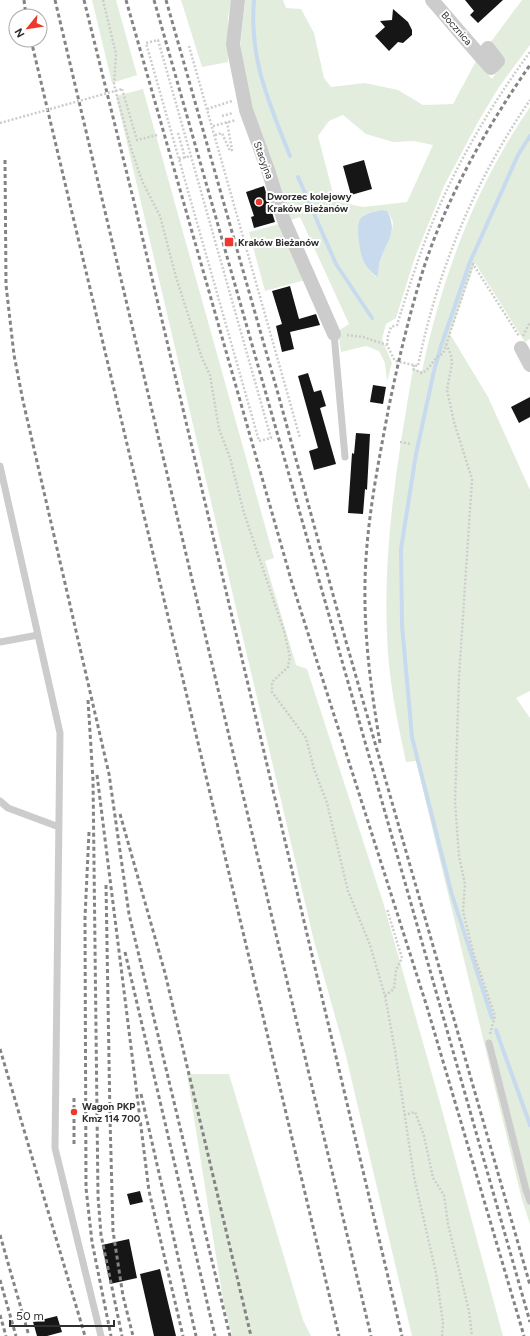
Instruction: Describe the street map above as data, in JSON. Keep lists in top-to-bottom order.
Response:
{
  "streets": {
    "street": ["Bocznica", "Stacyjna"]
  },
  "places": {
    "other": ["Dworzec kolejowy Kraków Bieżanów", "Wagon PKP Kmz 114 700"],
    "transit": ["Kraków Bieżanów"]
  },
  "scale_bar": "50 m",
  "north": "bottom left"
}
